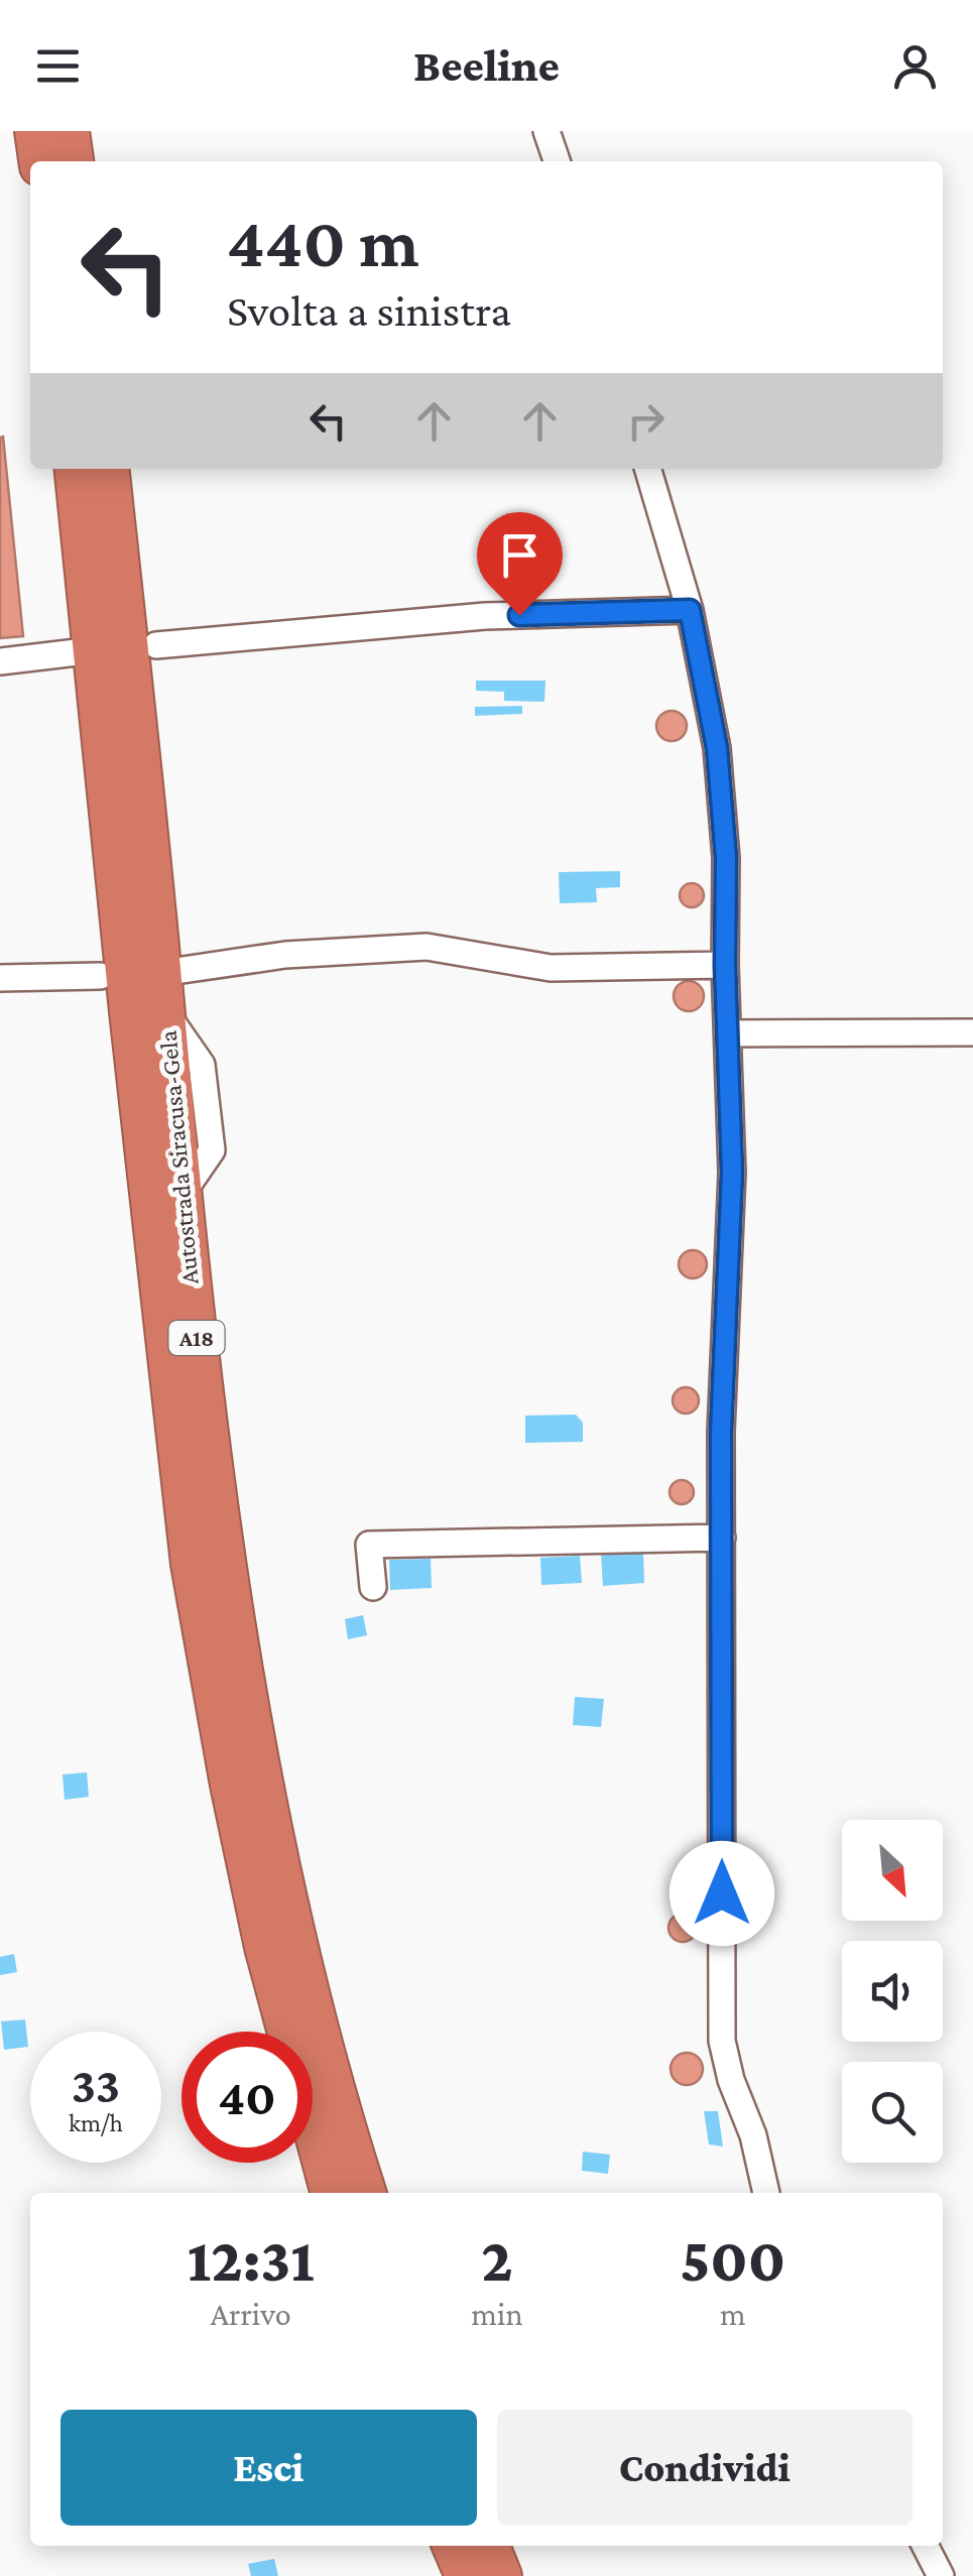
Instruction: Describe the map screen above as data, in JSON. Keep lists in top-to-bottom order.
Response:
{
  "streets": {
    "highway": ["Autostrada Siracusa-Gela", "A18"]
  },
  "north": "bottom right",
  "page": {
    "header": "Beeline",
    "turn": ["440 m", "Svolta a sinistra"],
    "speed": "33 km/h",
    "limit": "40",
    "eta": [
      "12:31",
      "Arrivo",
      "2",
      "min",
      "500",
      "m"
    ],
    "buttons": ["Esci", "Condividi"]
  }
}
